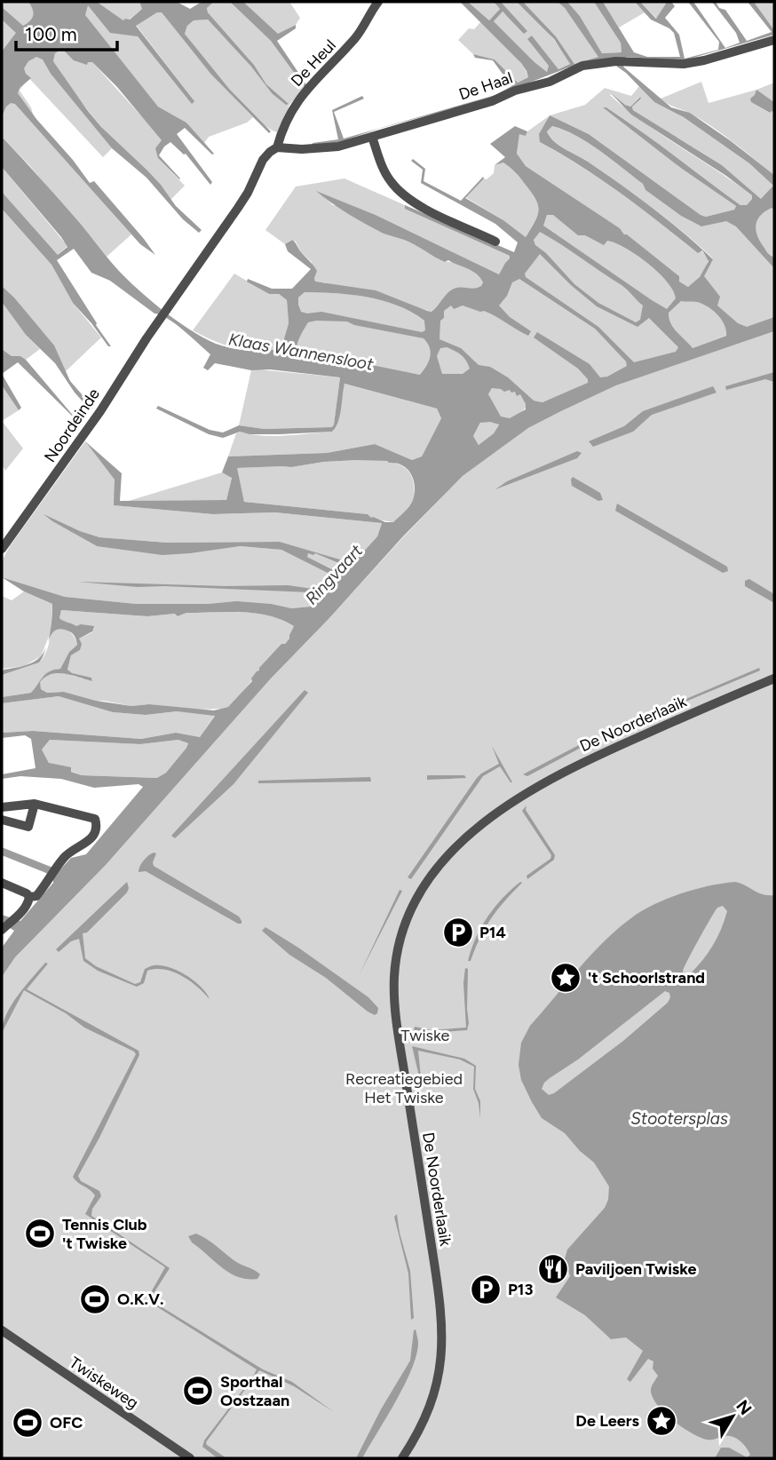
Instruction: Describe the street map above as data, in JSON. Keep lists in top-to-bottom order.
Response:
{
  "streets": {
    "street": [
      "De Heul",
      "De Haal",
      "Noordeinde",
      "De Noorderlaaik",
      "Twiskeweg"
    ]
  },
  "crossings": [
    ["De Heul", "De Haal"],
    ["De Heul", "Noordeinde"],
    ["De Haal", "Noordeinde"]
  ],
  "water": ["Klaas Wannensloot", "Ringvaart", "Stootersplas"],
  "parks": ["Twiske", "Recreatiegebied Het Twiske"],
  "places": {
    "parking": ["P14", "P13"],
    "place": ["'t Schoorlstrand", "De Leers"],
    "sports": [
      "Tennis Club 't Twiske",
      "O.K.V.",
      "Sporthal Oostzaan",
      "OFC"
    ],
    "restaurant": ["Paviljoen Twiske"]
  },
  "scale_bar": "100 m",
  "north": "top right"
}
